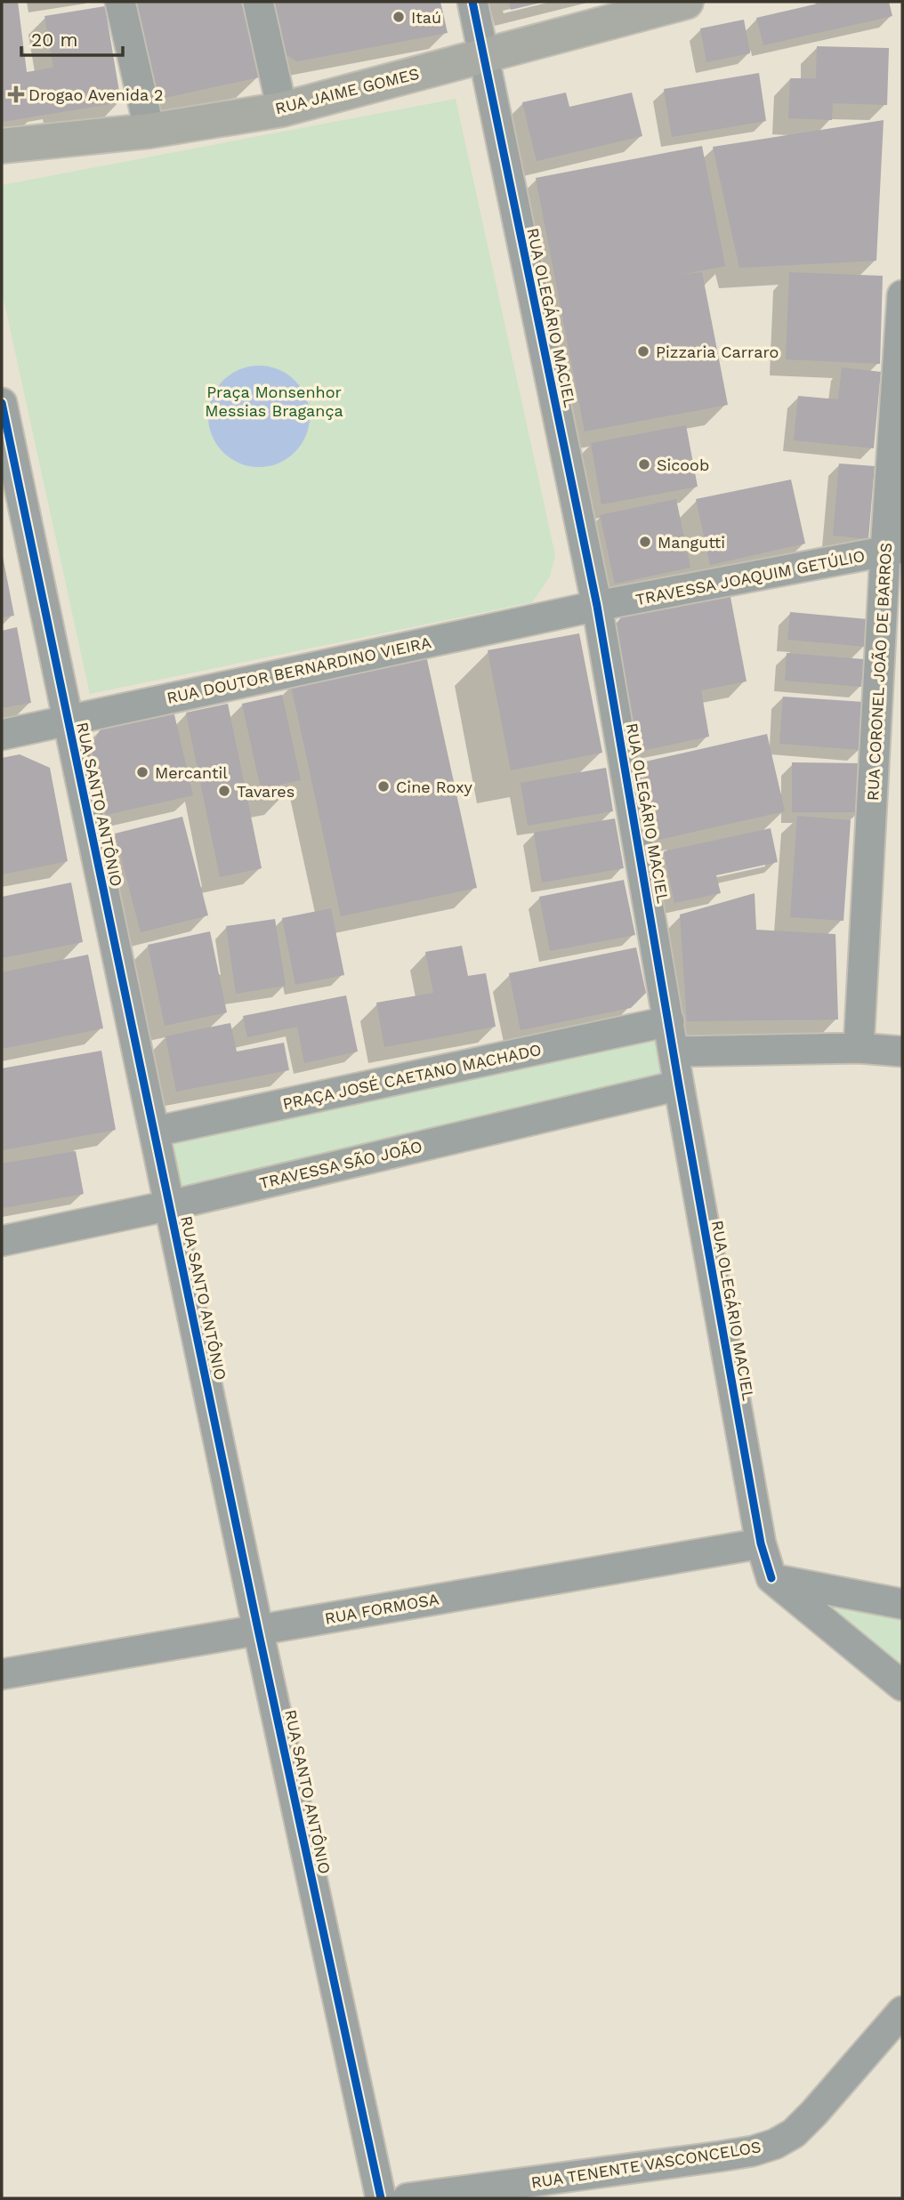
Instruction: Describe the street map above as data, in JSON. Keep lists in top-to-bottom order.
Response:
{
  "streets": {
    "street": [
      "RUA JAIME GOMES",
      "RUA OLEGÁRIO MACIEL",
      "TRAVESSA JOAQUIM GETÚLIO",
      "RUA DOUTOR BERNARDINO VIEIRA",
      "RUA CORONEL JOÃO DE BARROS",
      "RUA SANTO ANTÔNIO",
      "PRAÇA JOSÉ CAETANO MACHADO",
      "TRAVESSA SÃO JOÃO",
      "RUA FORMOSA",
      "RUA TENENTE VASCONCELOS"
    ]
  },
  "crossings": [
    ["RUA JAIME GOMES", "RUA OLEGÁRIO MACIEL"],
    ["RUA OLEGÁRIO MACIEL", "TRAVESSA JOAQUIM GETÚLIO"],
    ["RUA OLEGÁRIO MACIEL", "RUA DOUTOR BERNARDINO VIEIRA"],
    ["RUA OLEGÁRIO MACIEL", "PRAÇA JOSÉ CAETANO MACHADO"],
    ["RUA OLEGÁRIO MACIEL", "TRAVESSA SÃO JOÃO"],
    ["RUA OLEGÁRIO MACIEL", "RUA FORMOSA"],
    ["TRAVESSA JOAQUIM GETÚLIO", "RUA DOUTOR BERNARDINO VIEIRA"],
    ["TRAVESSA JOAQUIM GETÚLIO", "RUA CORONEL JOÃO DE BARROS"],
    ["RUA DOUTOR BERNARDINO VIEIRA", "RUA SANTO ANTÔNIO"],
    ["RUA SANTO ANTÔNIO", "PRAÇA JOSÉ CAETANO MACHADO"],
    ["RUA SANTO ANTÔNIO", "TRAVESSA SÃO JOÃO"],
    ["RUA SANTO ANTÔNIO", "RUA FORMOSA"]
  ],
  "parks": ["Praça Monsenhor Messias Bragança"],
  "places": {
    "other": [
      "Itaú",
      "Pizzaria Carraro",
      "Sicoob",
      "Mangutti",
      "Mercantil",
      "Cine Roxy",
      "Tavares"
    ],
    "health": ["Drogao Avenida 2"]
  },
  "scale_bar": "20 m"
}
